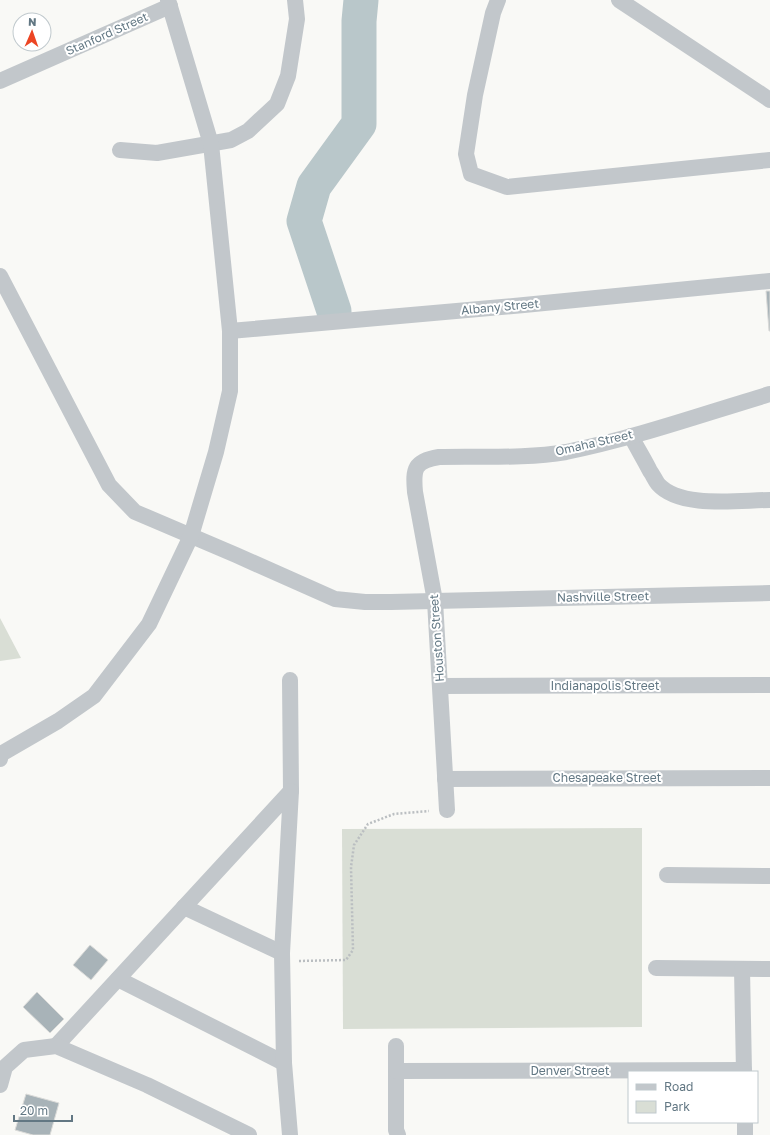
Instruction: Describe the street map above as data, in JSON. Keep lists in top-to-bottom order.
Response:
{
  "streets": {
    "street": [
      "Stanford Street",
      "Albany Street",
      "Omaha Street",
      "Nashville Street",
      "Houston Street",
      "Indianapolis Street",
      "Chesapeake Street",
      "Denver Street"
    ]
  },
  "crossings": [
    ["Omaha Street", "Houston Street"],
    ["Nashville Street", "Houston Street"],
    ["Houston Street", "Indianapolis Street"],
    ["Houston Street", "Chesapeake Street"]
  ],
  "legend": ["Road", "Park"],
  "scale_bar": "20 m",
  "north": "top"
}
